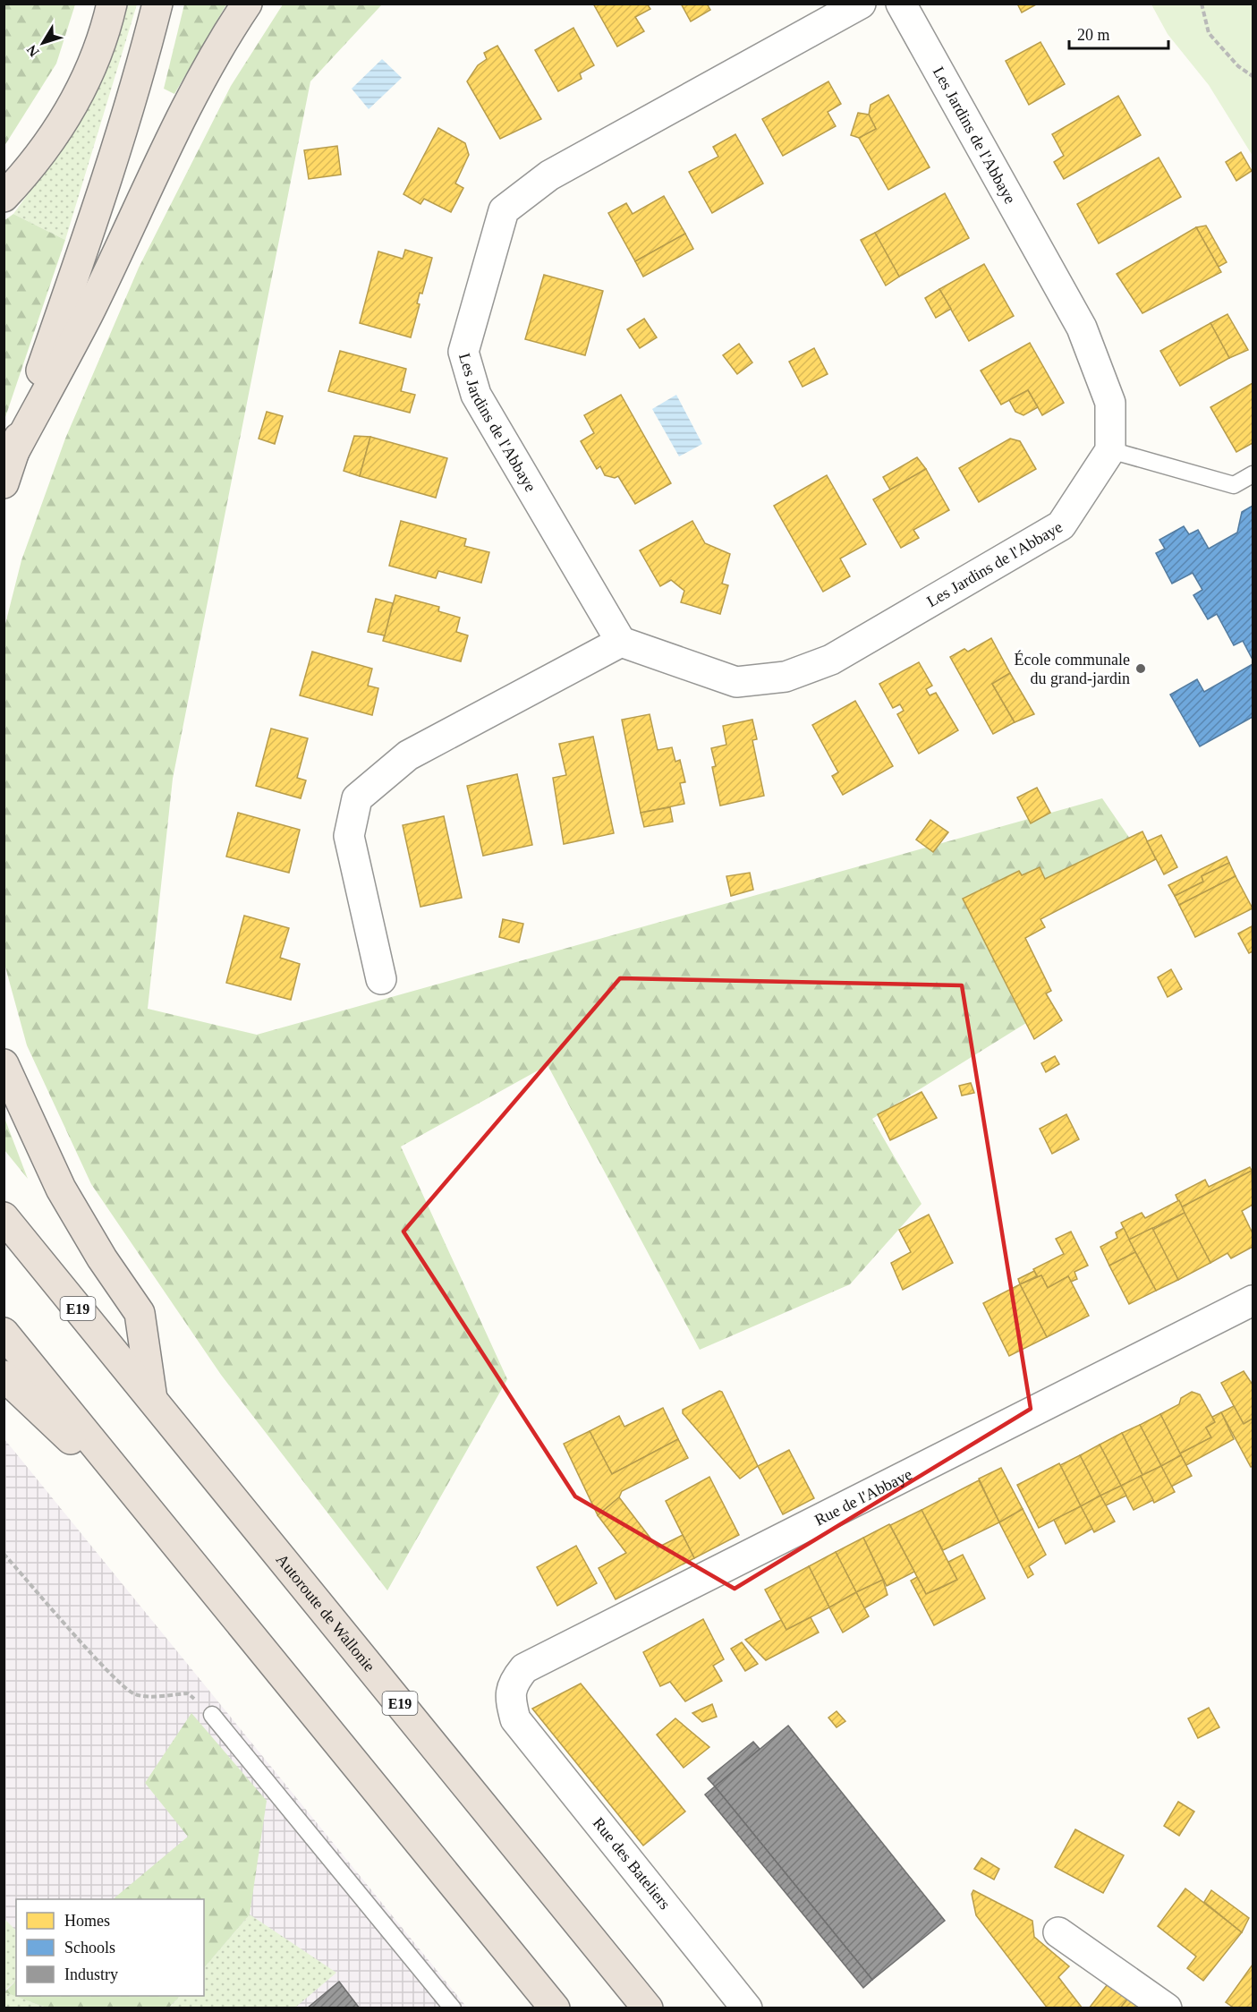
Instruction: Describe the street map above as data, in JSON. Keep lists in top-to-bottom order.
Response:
{
  "streets": {
    "highway": ["E19", "Autoroute de Wallonie"],
    "street": ["Les Jardins de l'Abbaye", "Rue de l'Abbaye", "Rue des Bateliers"]
  },
  "crossings": [
    ["Rue de l'Abbaye", "Rue des Bateliers"]
  ],
  "places": ["École communale du grand-jardin"],
  "legend": ["Homes", "Schools", "Industry"],
  "scale_bar": "20 m",
  "north": "bottom left"
}
